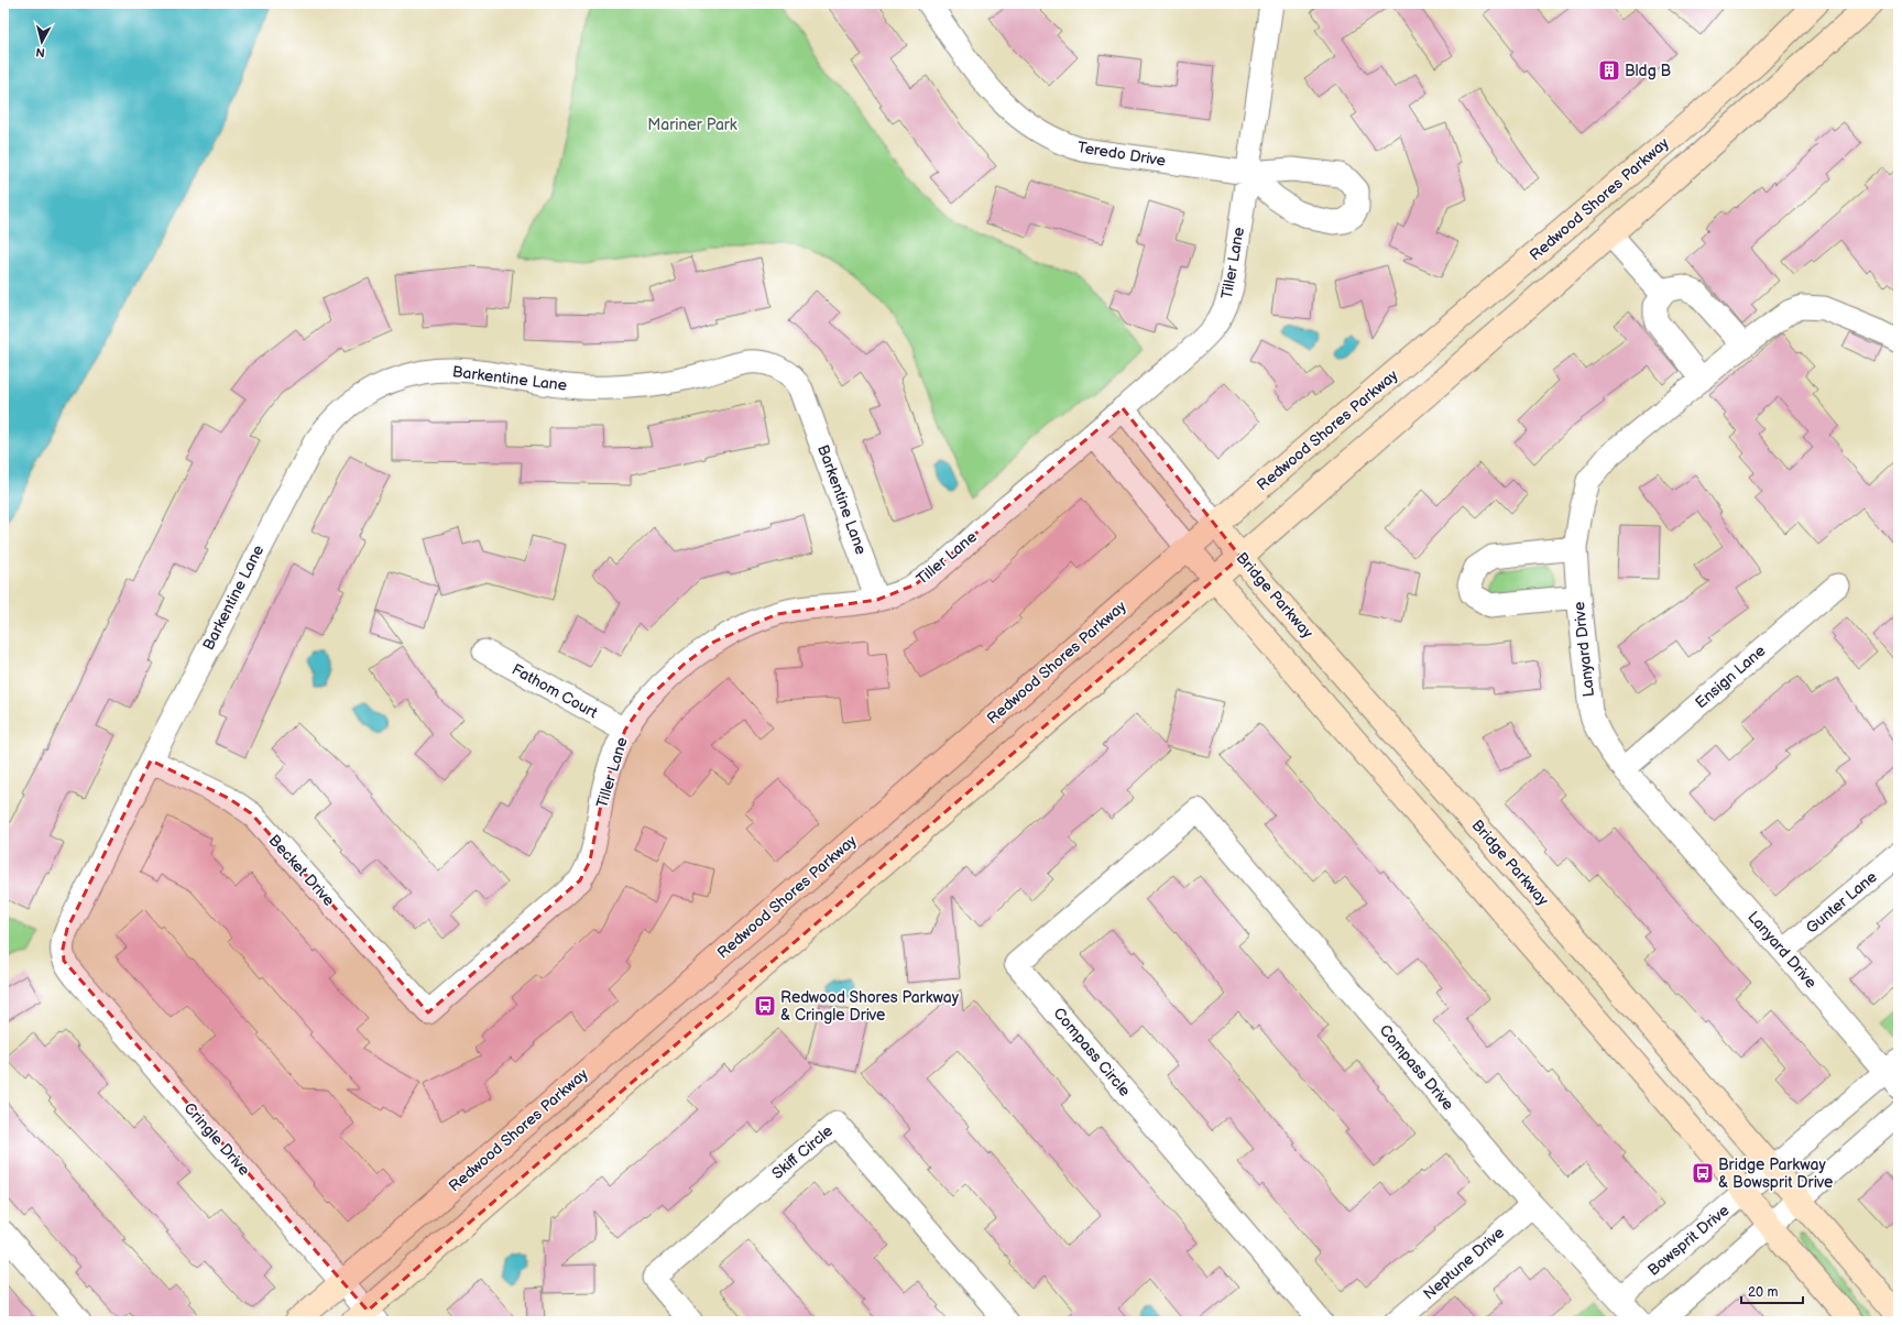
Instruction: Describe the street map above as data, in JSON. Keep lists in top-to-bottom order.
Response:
{
  "streets": {
    "main road": ["Redwood Shores Parkway", "Bridge Parkway"],
    "street": [
      "Teredo Drive",
      "Tiller Lane",
      "Barkentine Lane",
      "Lanyard Drive",
      "Ensign Lane",
      "Fathom Court",
      "Becket Drive",
      "Gunter Lane",
      "Compass Circle",
      "Compass Drive",
      "Cringle Drive",
      "Skiff Circle",
      "Bowsprit Drive",
      "Neptune Drive"
    ]
  },
  "crossings": [
    ["Teredo Drive", "Tiller Lane"],
    ["Redwood Shores Parkway", "Bridge Parkway"],
    ["Redwood Shores Parkway", "Cringle Drive"],
    ["Tiller Lane", "Barkentine Lane"],
    ["Tiller Lane", "Bridge Parkway"],
    ["Tiller Lane", "Fathom Court"],
    ["Tiller Lane", "Becket Drive"],
    ["Barkentine Lane", "Becket Drive"],
    ["Barkentine Lane", "Cringle Drive"],
    ["Bridge Parkway", "Bowsprit Drive"],
    ["Lanyard Drive", "Ensign Lane"],
    ["Lanyard Drive", "Gunter Lane"],
    ["Lanyard Drive", "Bowsprit Drive"],
    ["Compass Circle", "Compass Drive"],
    ["Compass Drive", "Bowsprit Drive"],
    ["Compass Drive", "Neptune Drive"]
  ],
  "parks": ["Mariner Park"],
  "places": {
    "building": ["Bldg B"],
    "bus stop": ["Redwood Shores Parkway & Cringle Drive", "Bridge Parkway & Bowsprit Drive"]
  },
  "scale_bar": "20 m",
  "north": "bottom"
}
